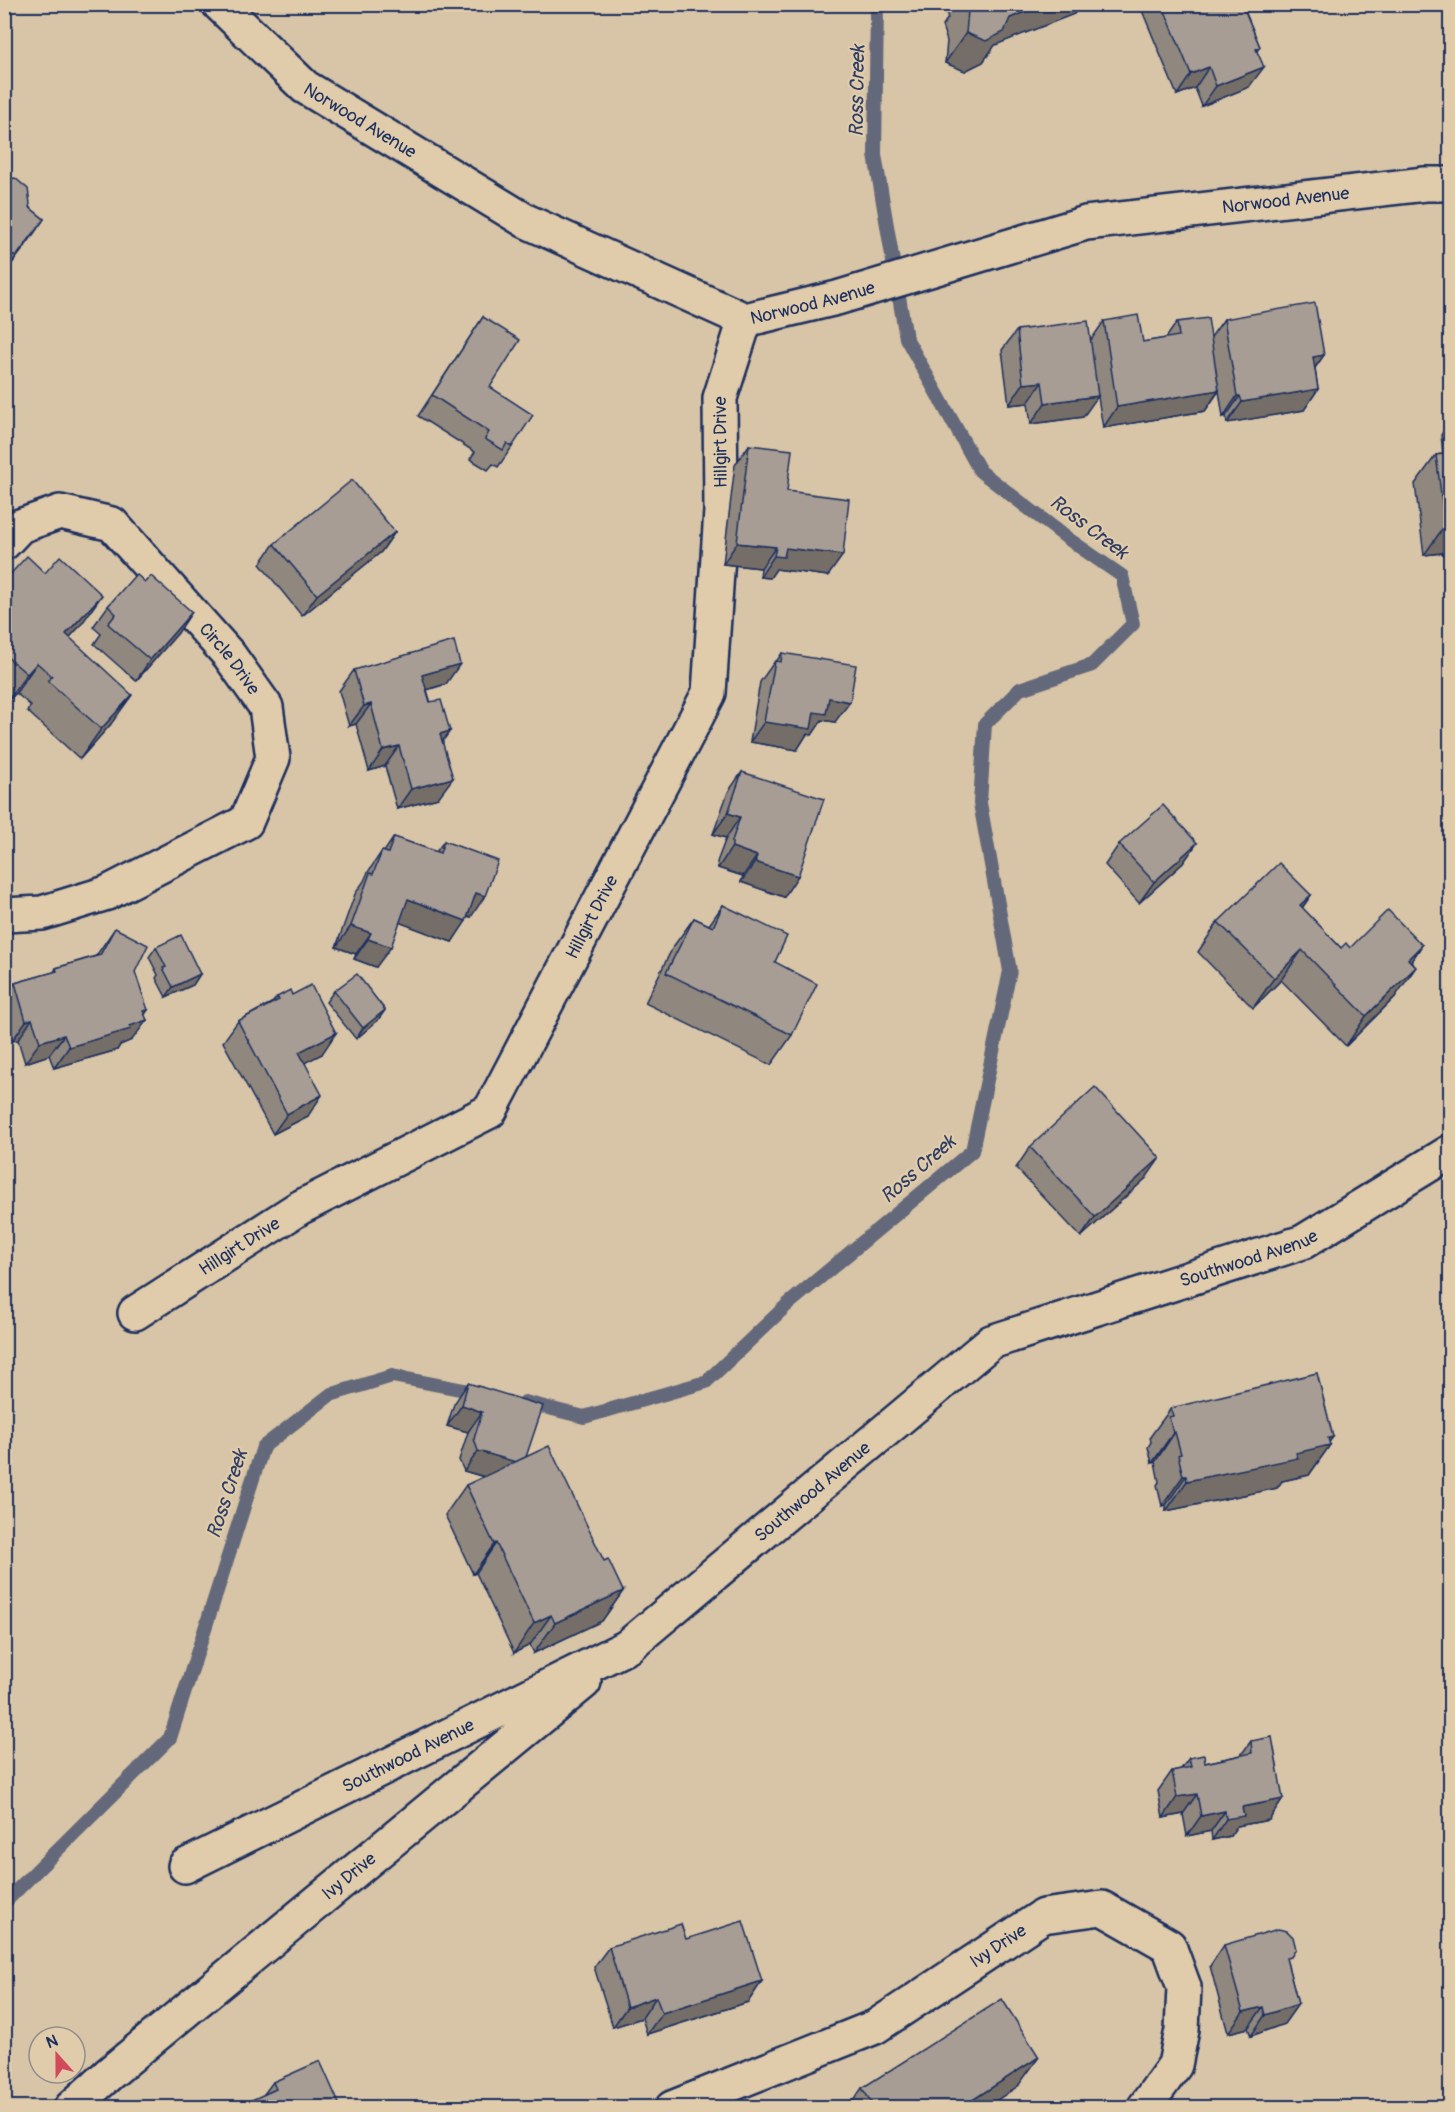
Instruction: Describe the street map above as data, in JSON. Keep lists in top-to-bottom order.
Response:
{
  "streets": {
    "street": [
      "Norwood Avenue",
      "Hillgirt Drive",
      "Circle Drive",
      "Southwood Avenue",
      "Ivy Drive"
    ]
  },
  "crossings": [
    ["Norwood Avenue", "Hillgirt Drive"],
    ["Southwood Avenue", "Ivy Drive"]
  ],
  "water": ["Ross Creek"],
  "north": "top"
}
